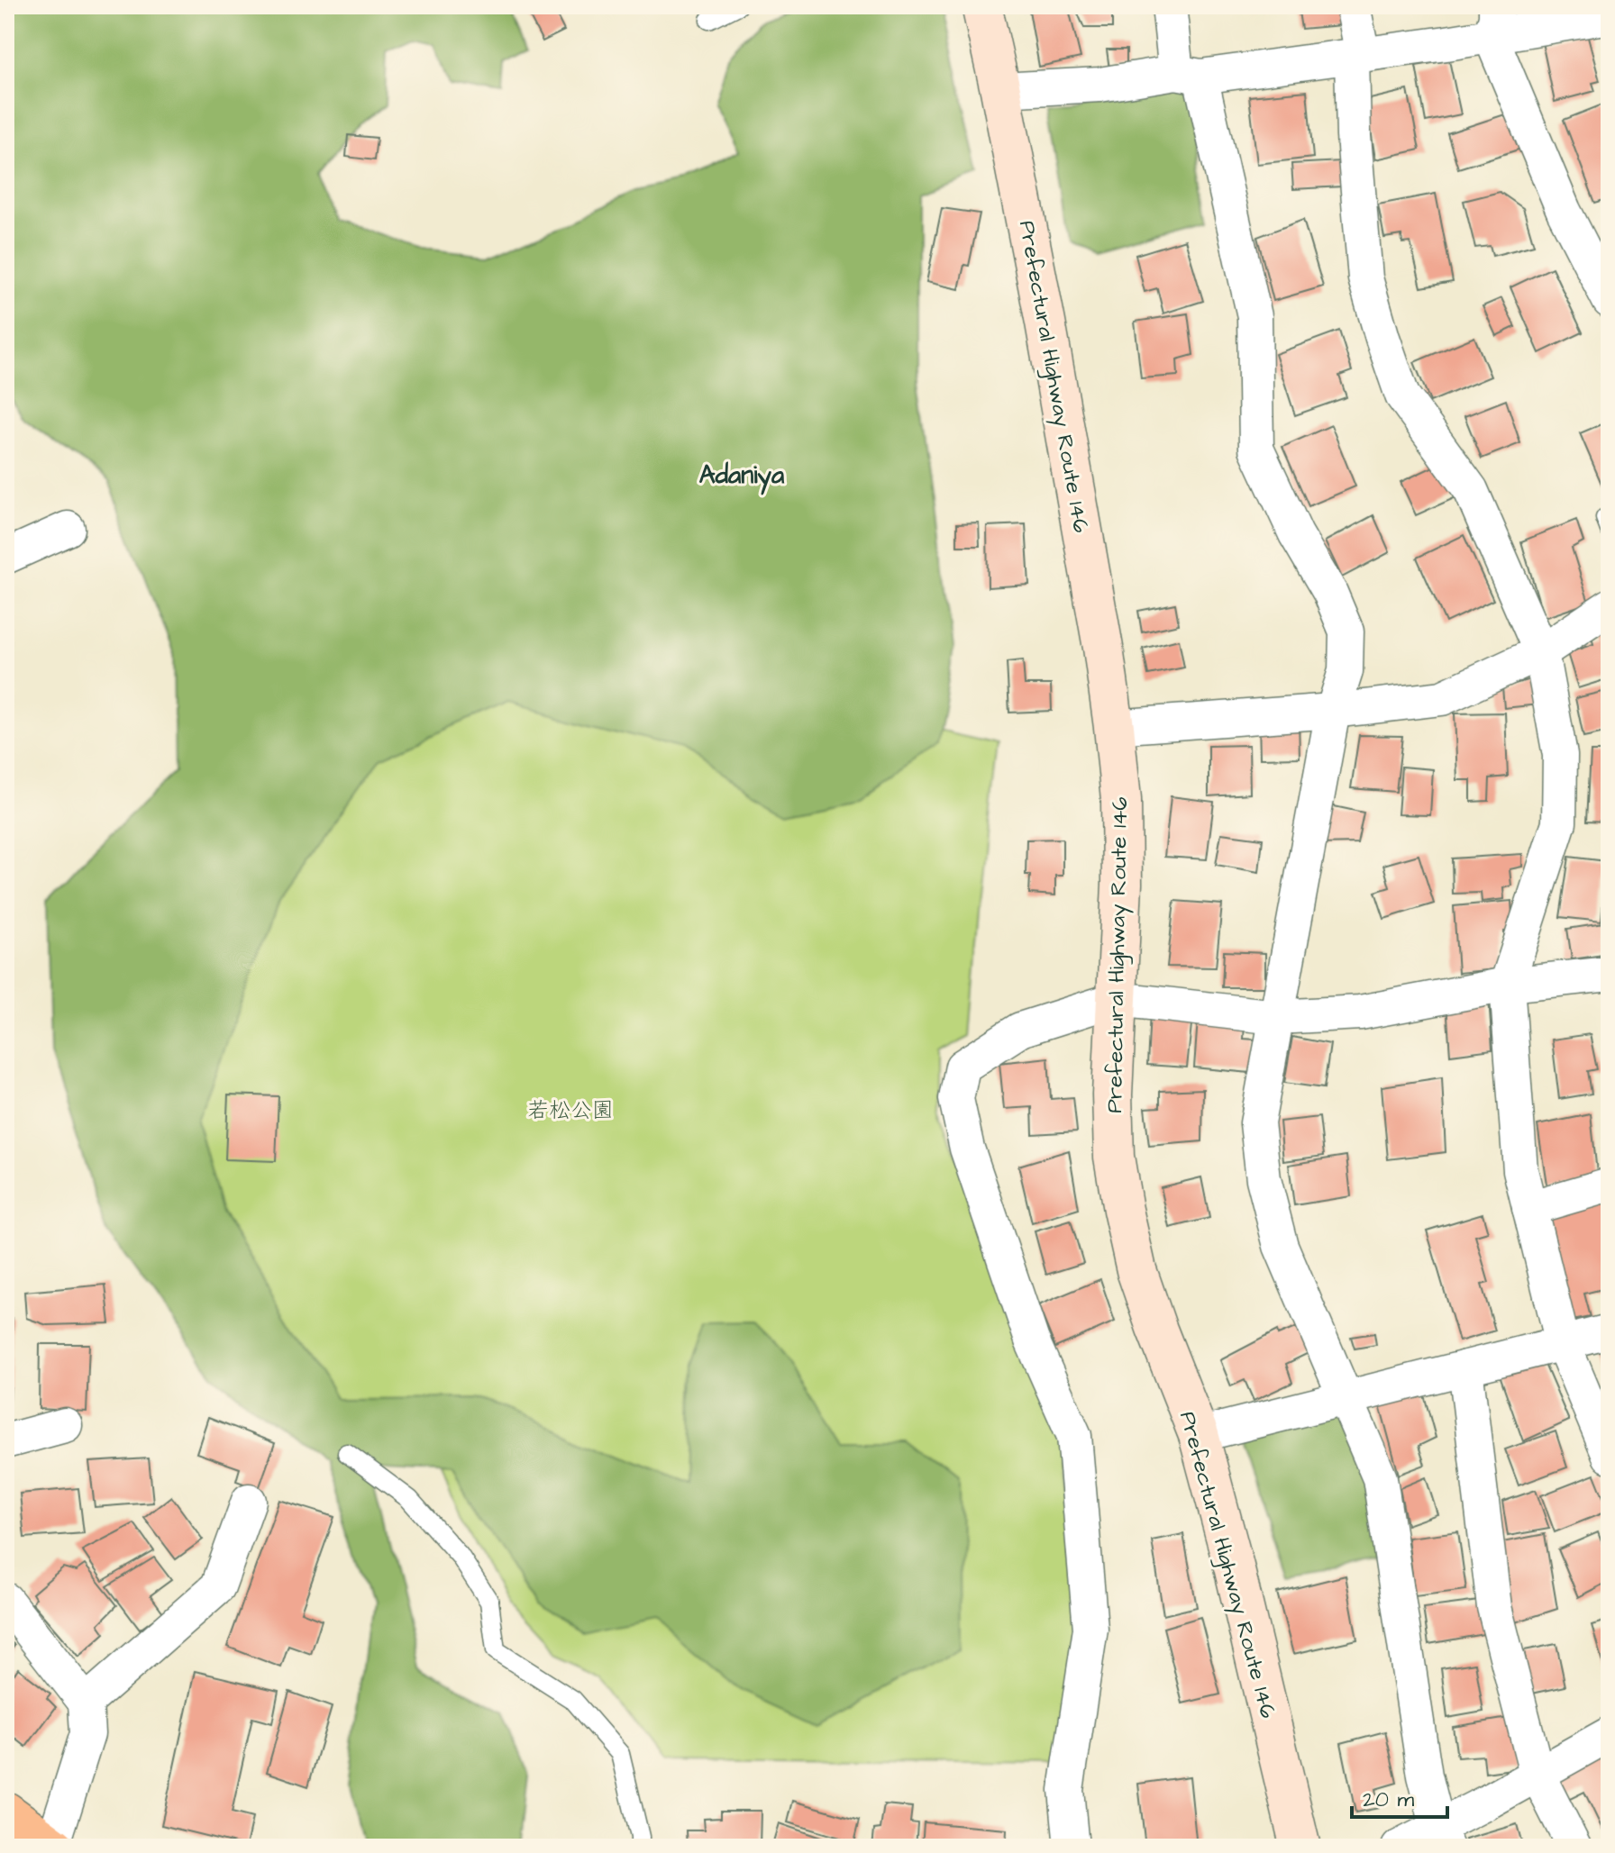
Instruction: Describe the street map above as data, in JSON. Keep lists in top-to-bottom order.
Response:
{
  "streets": {
    "main road": ["Prefectural Highway Route 146"]
  },
  "districts": ["Adaniya"],
  "parks": ["若松公園"],
  "scale_bar": "20 m"
}
